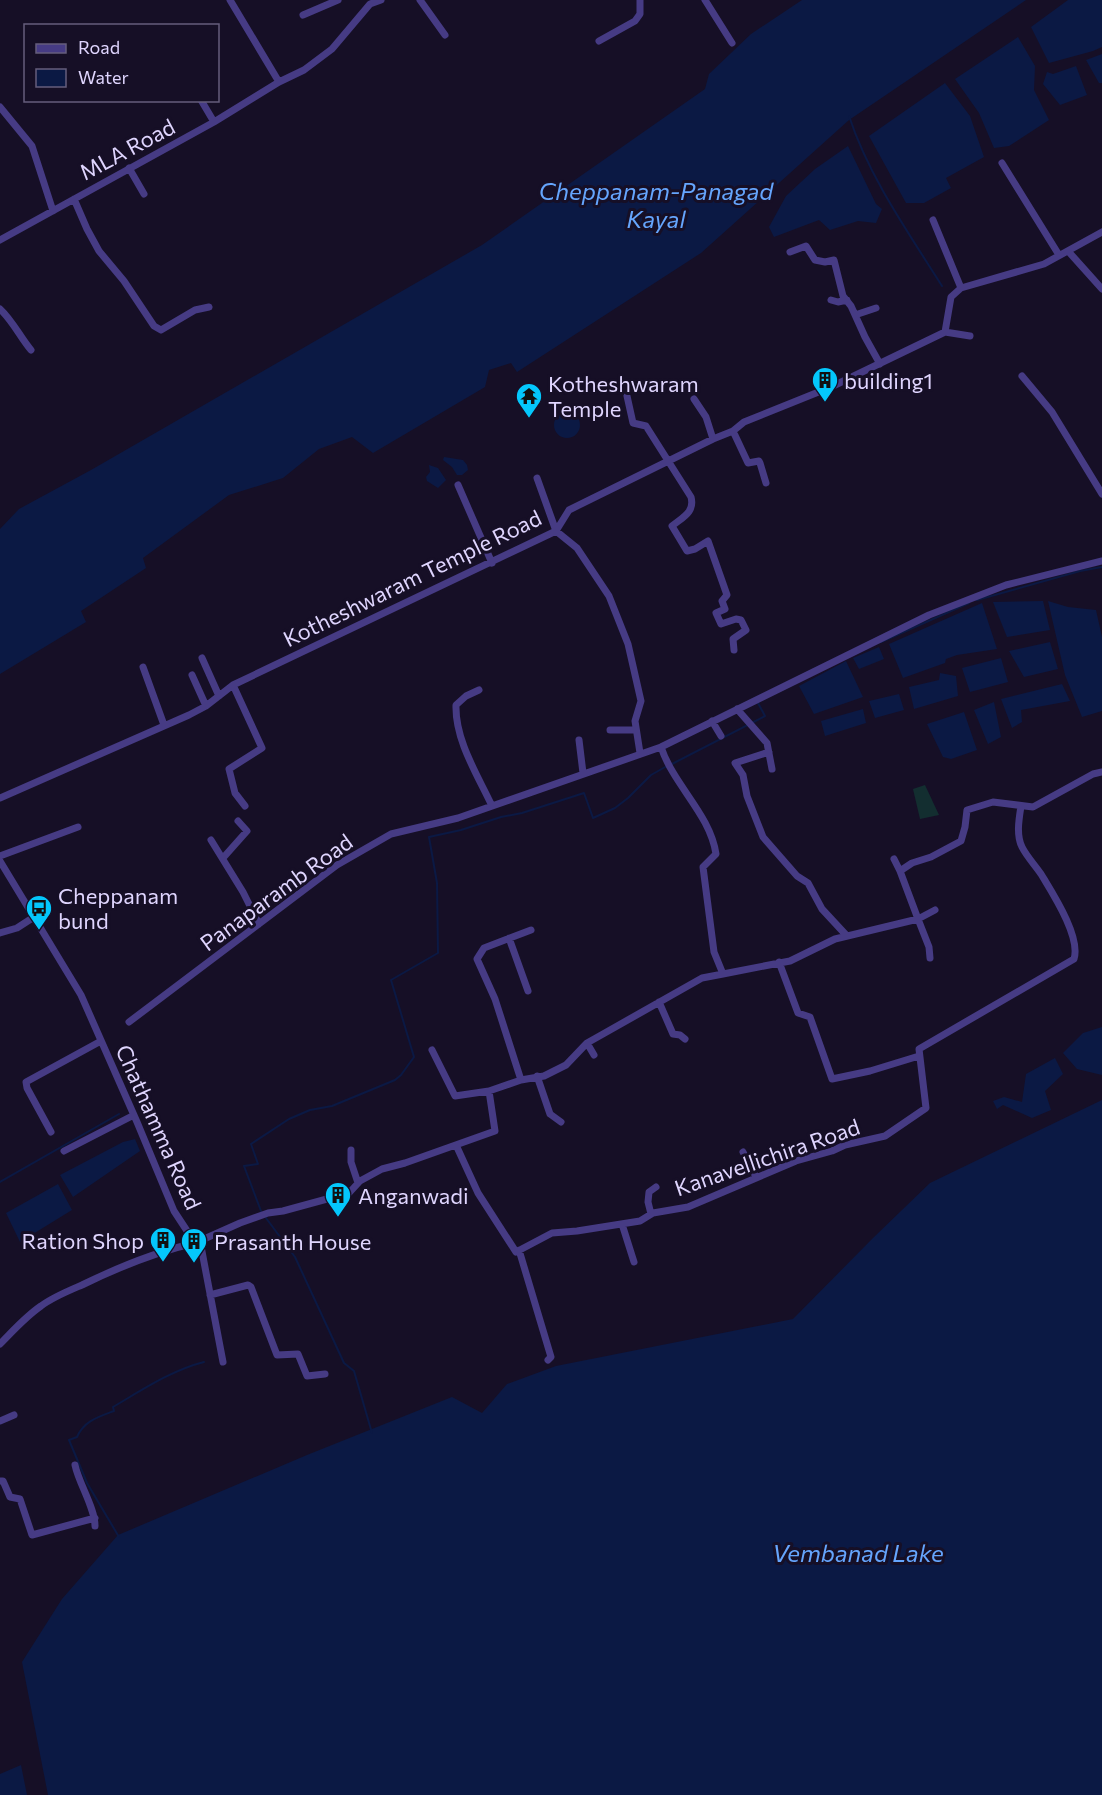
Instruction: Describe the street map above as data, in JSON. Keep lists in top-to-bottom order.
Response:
{
  "streets": {
    "street": [
      "MLA Road",
      "Kotheshwaram Temple Road",
      "Panaparamb Road",
      "Chathamma Road",
      "Kanavellichira Road"
    ]
  },
  "water": ["Cheppanam-Panagad Kayal", "Vembanad Lake"],
  "places": {
    "building": [
      "building1",
      "Anganwadi",
      "Ration Shop",
      "Prasanth House"
    ],
    "temple": ["Kotheshwaram Temple"],
    "bus stop": ["Cheppanam bund"]
  },
  "legend": ["Road", "Water"]
}
